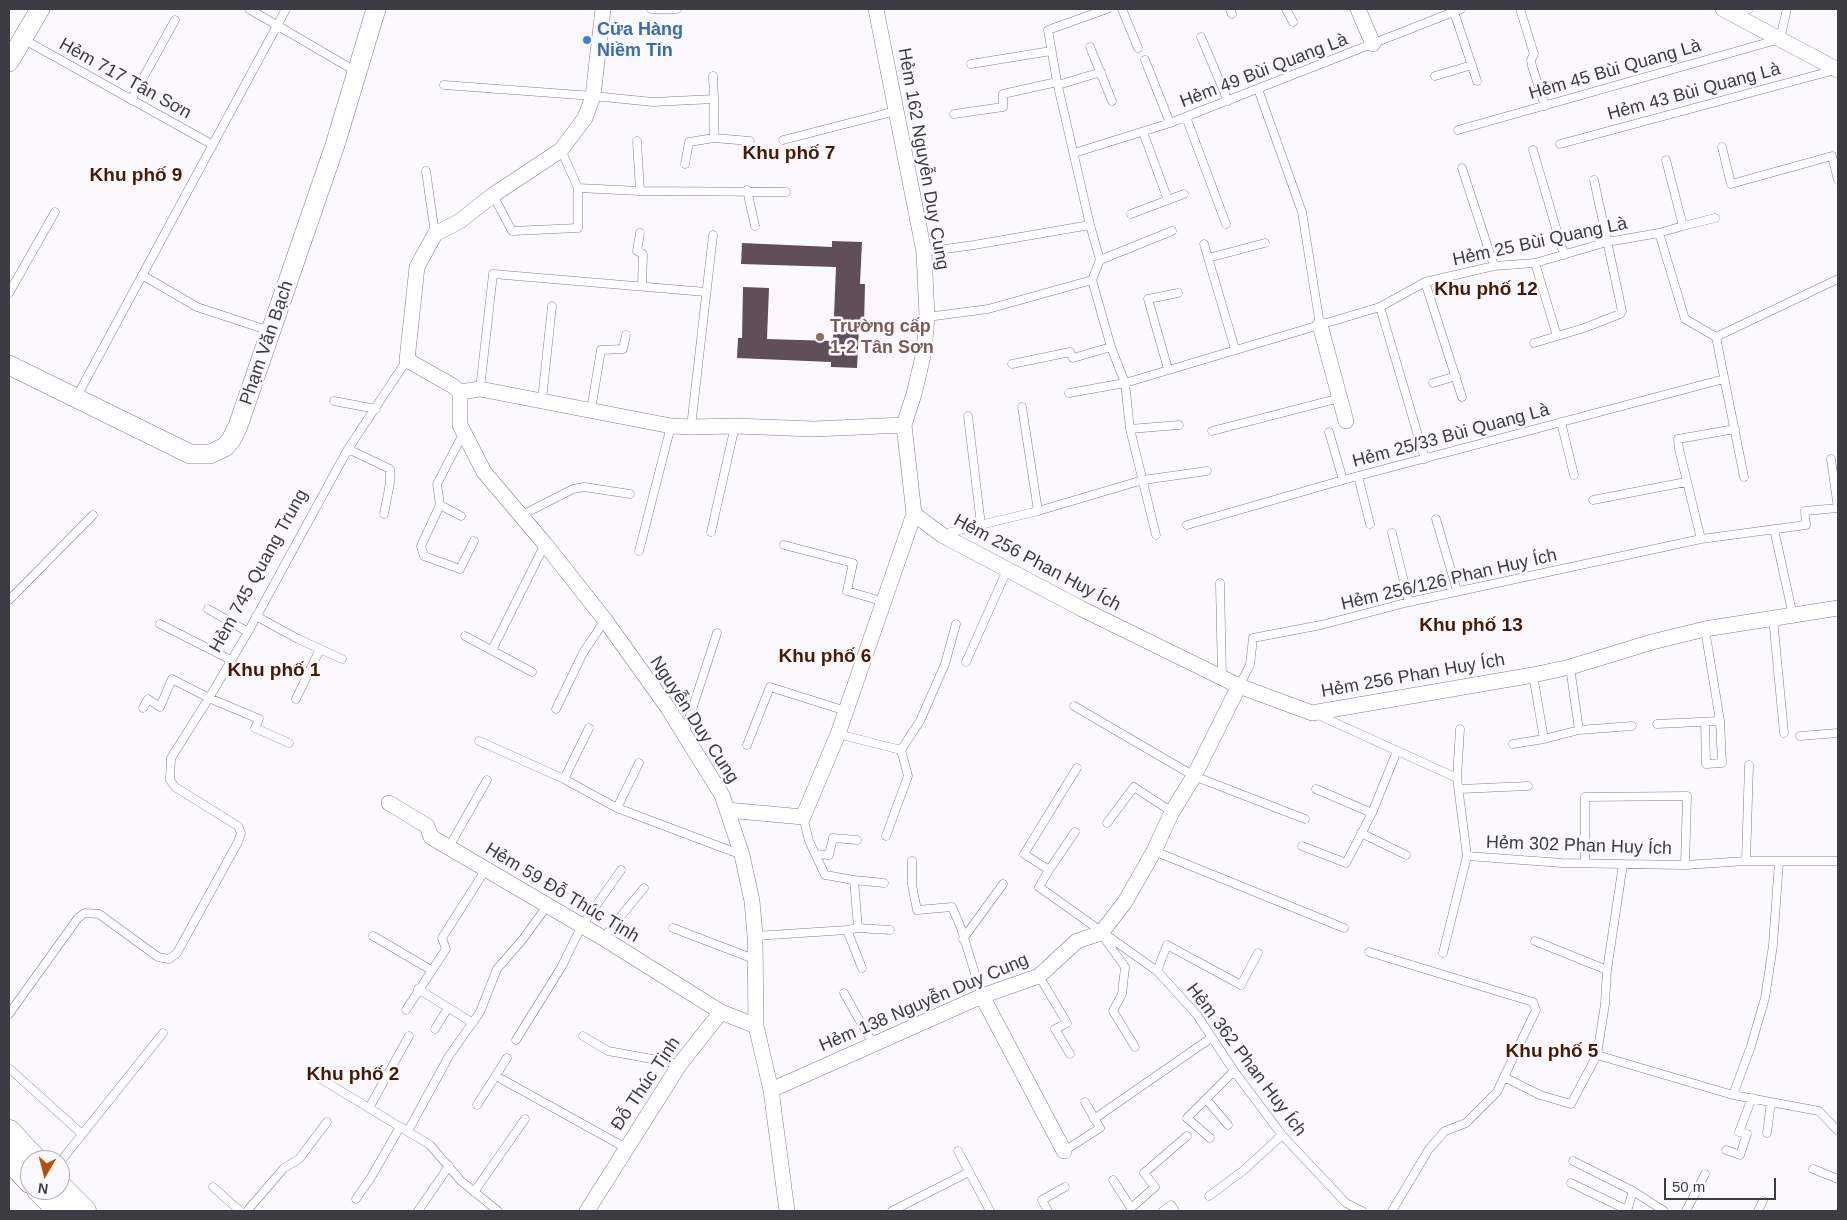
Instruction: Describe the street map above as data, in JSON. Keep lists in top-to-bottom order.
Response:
{
  "streets": {
    "street": [
      "Hẻm 162 Nguyễn Duy Cung",
      "Phạm Văn Bạch",
      "Hẻm 256 Phan Huy Ích",
      "Hẻm 745 Quang Trung",
      "Nguyễn Duy Cung",
      "Hẻm 59 Đỗ Thúc Tịnh",
      "Hẻm 138 Nguyễn Duy Cung",
      "Đỗ Thúc Tịnh"
    ],
    "lane": [
      "Hẻm 45 Bùi Quang Là",
      "Hẻm 49 Bùi Quang Là",
      "Hẻm 717 Tân Sơn",
      "Hẻm 43 Bùi Quang Là",
      "Hẻm 25 Bùi Quang Là",
      "Hẻm 25/33 Bùi Quang Là",
      "Hẻm 256/126 Phan Huy Ích",
      "Hẻm 302 Phan Huy Ích",
      "Hẻm 362 Phan Huy Ích"
    ]
  },
  "crossings": [
    ["Hẻm 162 Nguyễn Duy Cung", "Hẻm 256 Phan Huy Ích"],
    ["Hẻm 256 Phan Huy Ích", "Hẻm 256/126 Phan Huy Ích"],
    ["Nguyễn Duy Cung", "Hẻm 138 Nguyễn Duy Cung"],
    ["Hẻm 59 Đỗ Thúc Tịnh", "Đỗ Thúc Tịnh"],
    ["Hẻm 138 Nguyễn Duy Cung", "Hẻm 362 Phan Huy Ích"]
  ],
  "districts": [
    "Khu phố 7",
    "Khu phố 9",
    "Khu phố 12",
    "Khu phố 13",
    "Khu phố 6",
    "Khu phố 1",
    "Khu phố 5",
    "Khu phố 2"
  ],
  "places": ["Cửa Hàng Niềm Tin", "Trường cấp 1-2 Tân Sơn"],
  "scale_bar": "50 m",
  "north": "bottom"
}
